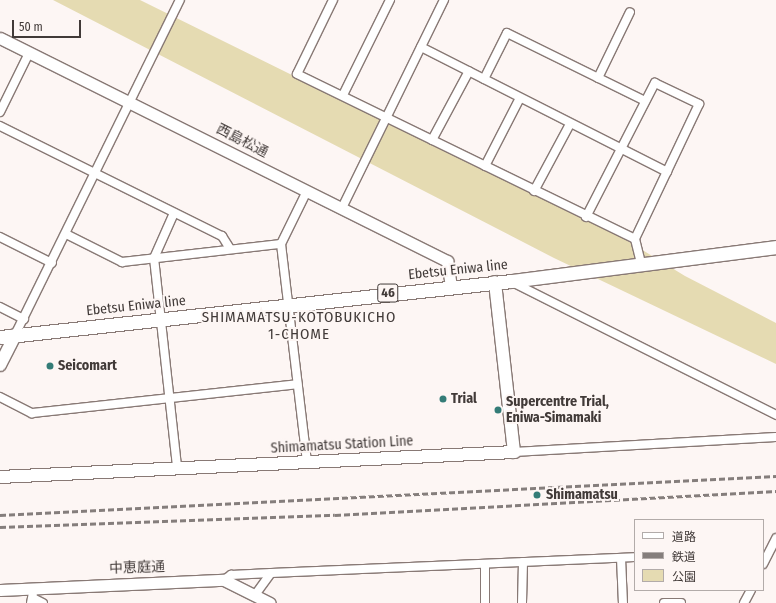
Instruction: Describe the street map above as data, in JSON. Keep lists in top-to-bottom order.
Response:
{
  "streets": {
    "main road": ["Ebetsu Eniwa line", "46", "Shimamatsu Station Line"],
    "street": ["西島松通", "中恵庭通"]
  },
  "crossings": [
    ["西島松通", "Ebetsu Eniwa line"]
  ],
  "districts": ["SHIMAMATSU-KOTOBUKICHO 1-CHOME"],
  "places": [
    "Seicomart",
    "Trial",
    "Supercentre Trial, Eniwa-Simamaki",
    "Shimamatsu"
  ],
  "legend": ["道路", "鉄道", "公園"],
  "scale_bar": "50 m"
}
